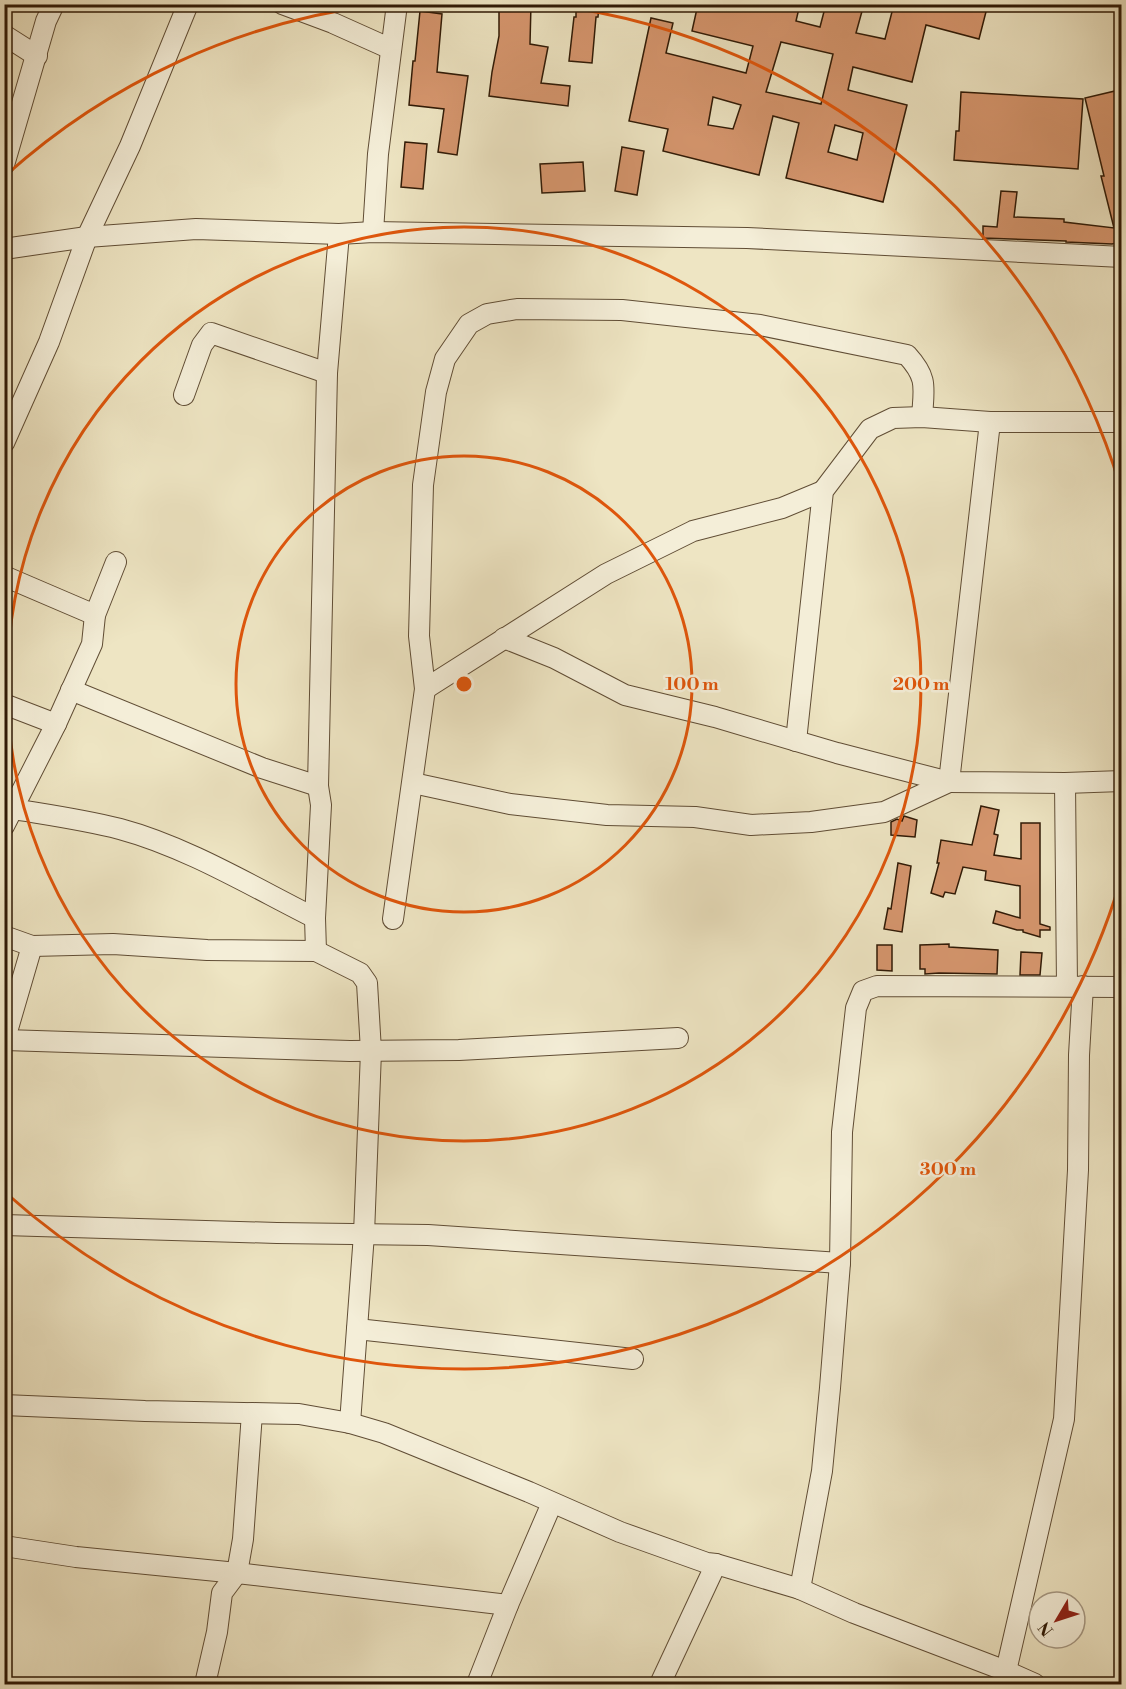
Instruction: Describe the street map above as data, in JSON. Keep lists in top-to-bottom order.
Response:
{
  "north": "bottom left",
  "rings": ["100 m", "200 m", "300 m"]
}
